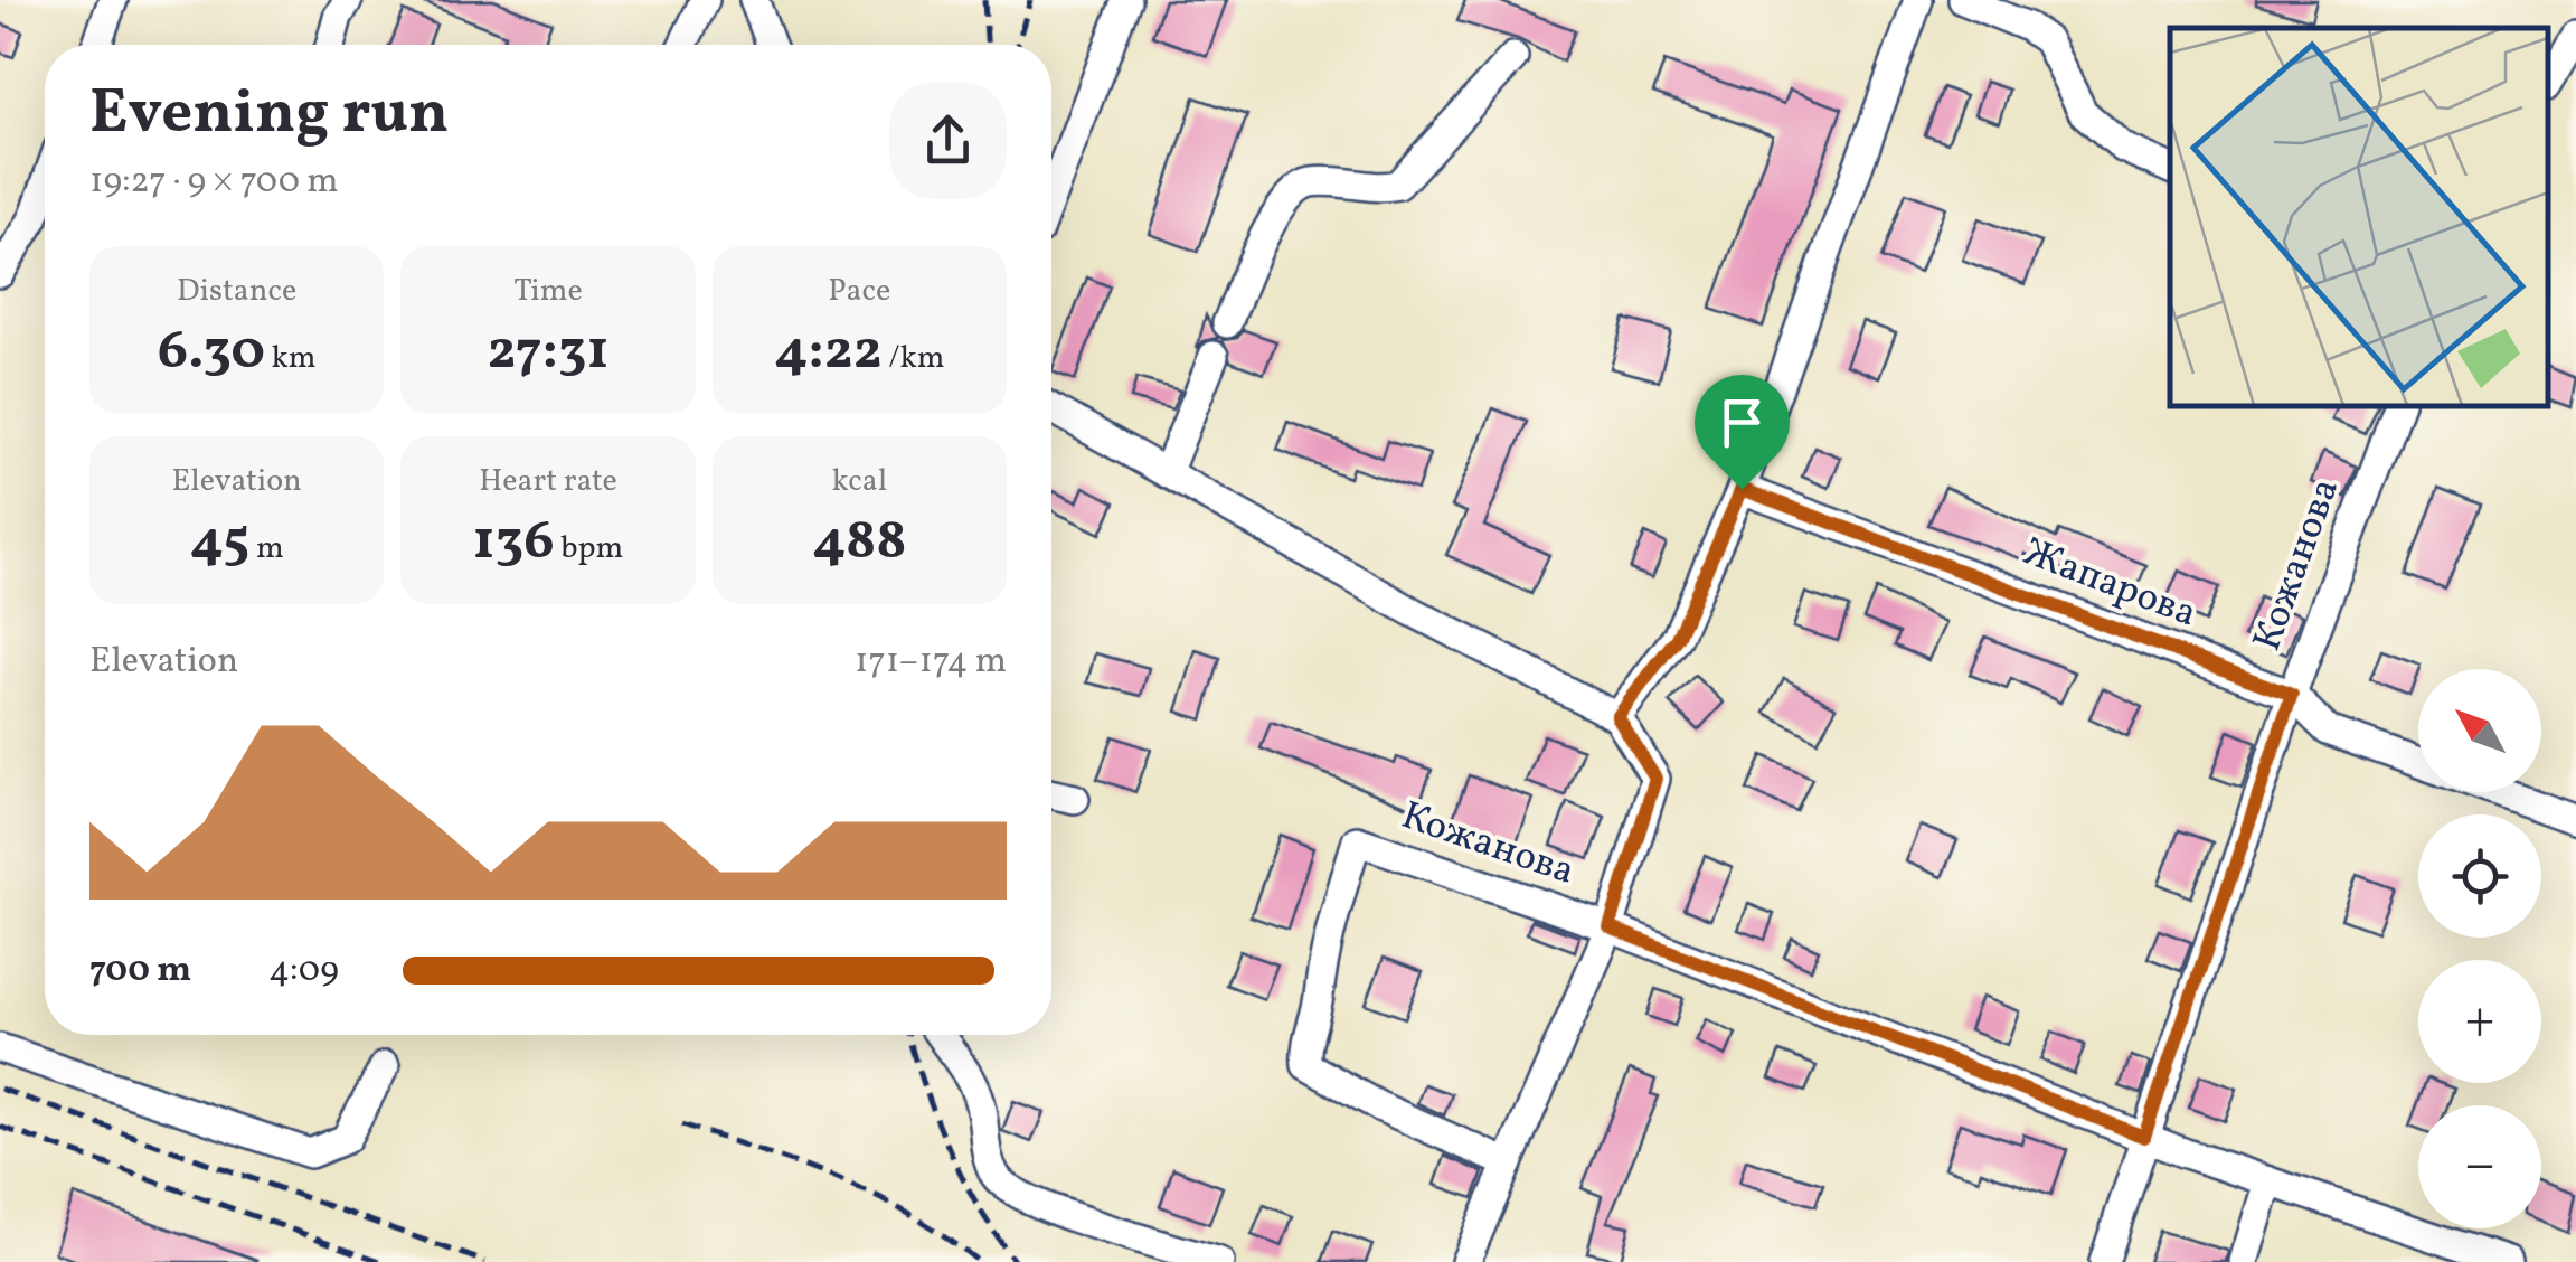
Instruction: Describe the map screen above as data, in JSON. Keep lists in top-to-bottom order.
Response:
{
  "streets": {
    "street": ["Кожанова", "Жапарова"]
  },
  "crossings": [
    ["Кожанова", "Жапарова"]
  ],
  "north": "top left",
  "page": {
    "heading": ["Evening run", "19:27 · 9 × 700 m"],
    "stats": [
      ["Distance", "6.30 km"],
      ["Time", "27:31"],
      ["Pace", "4:22 /km"],
      ["Elevation", "45 m"],
      ["Heart rate", "136 bpm"],
      ["kcal", "488"]
    ],
    "chart": ["Elevation", "171–174 m"],
    "map_buttons": ["+", "−"],
    "list": [
      {
        "name": "700 m",
        "note": "4:09"
      }
    ]
  }
}
